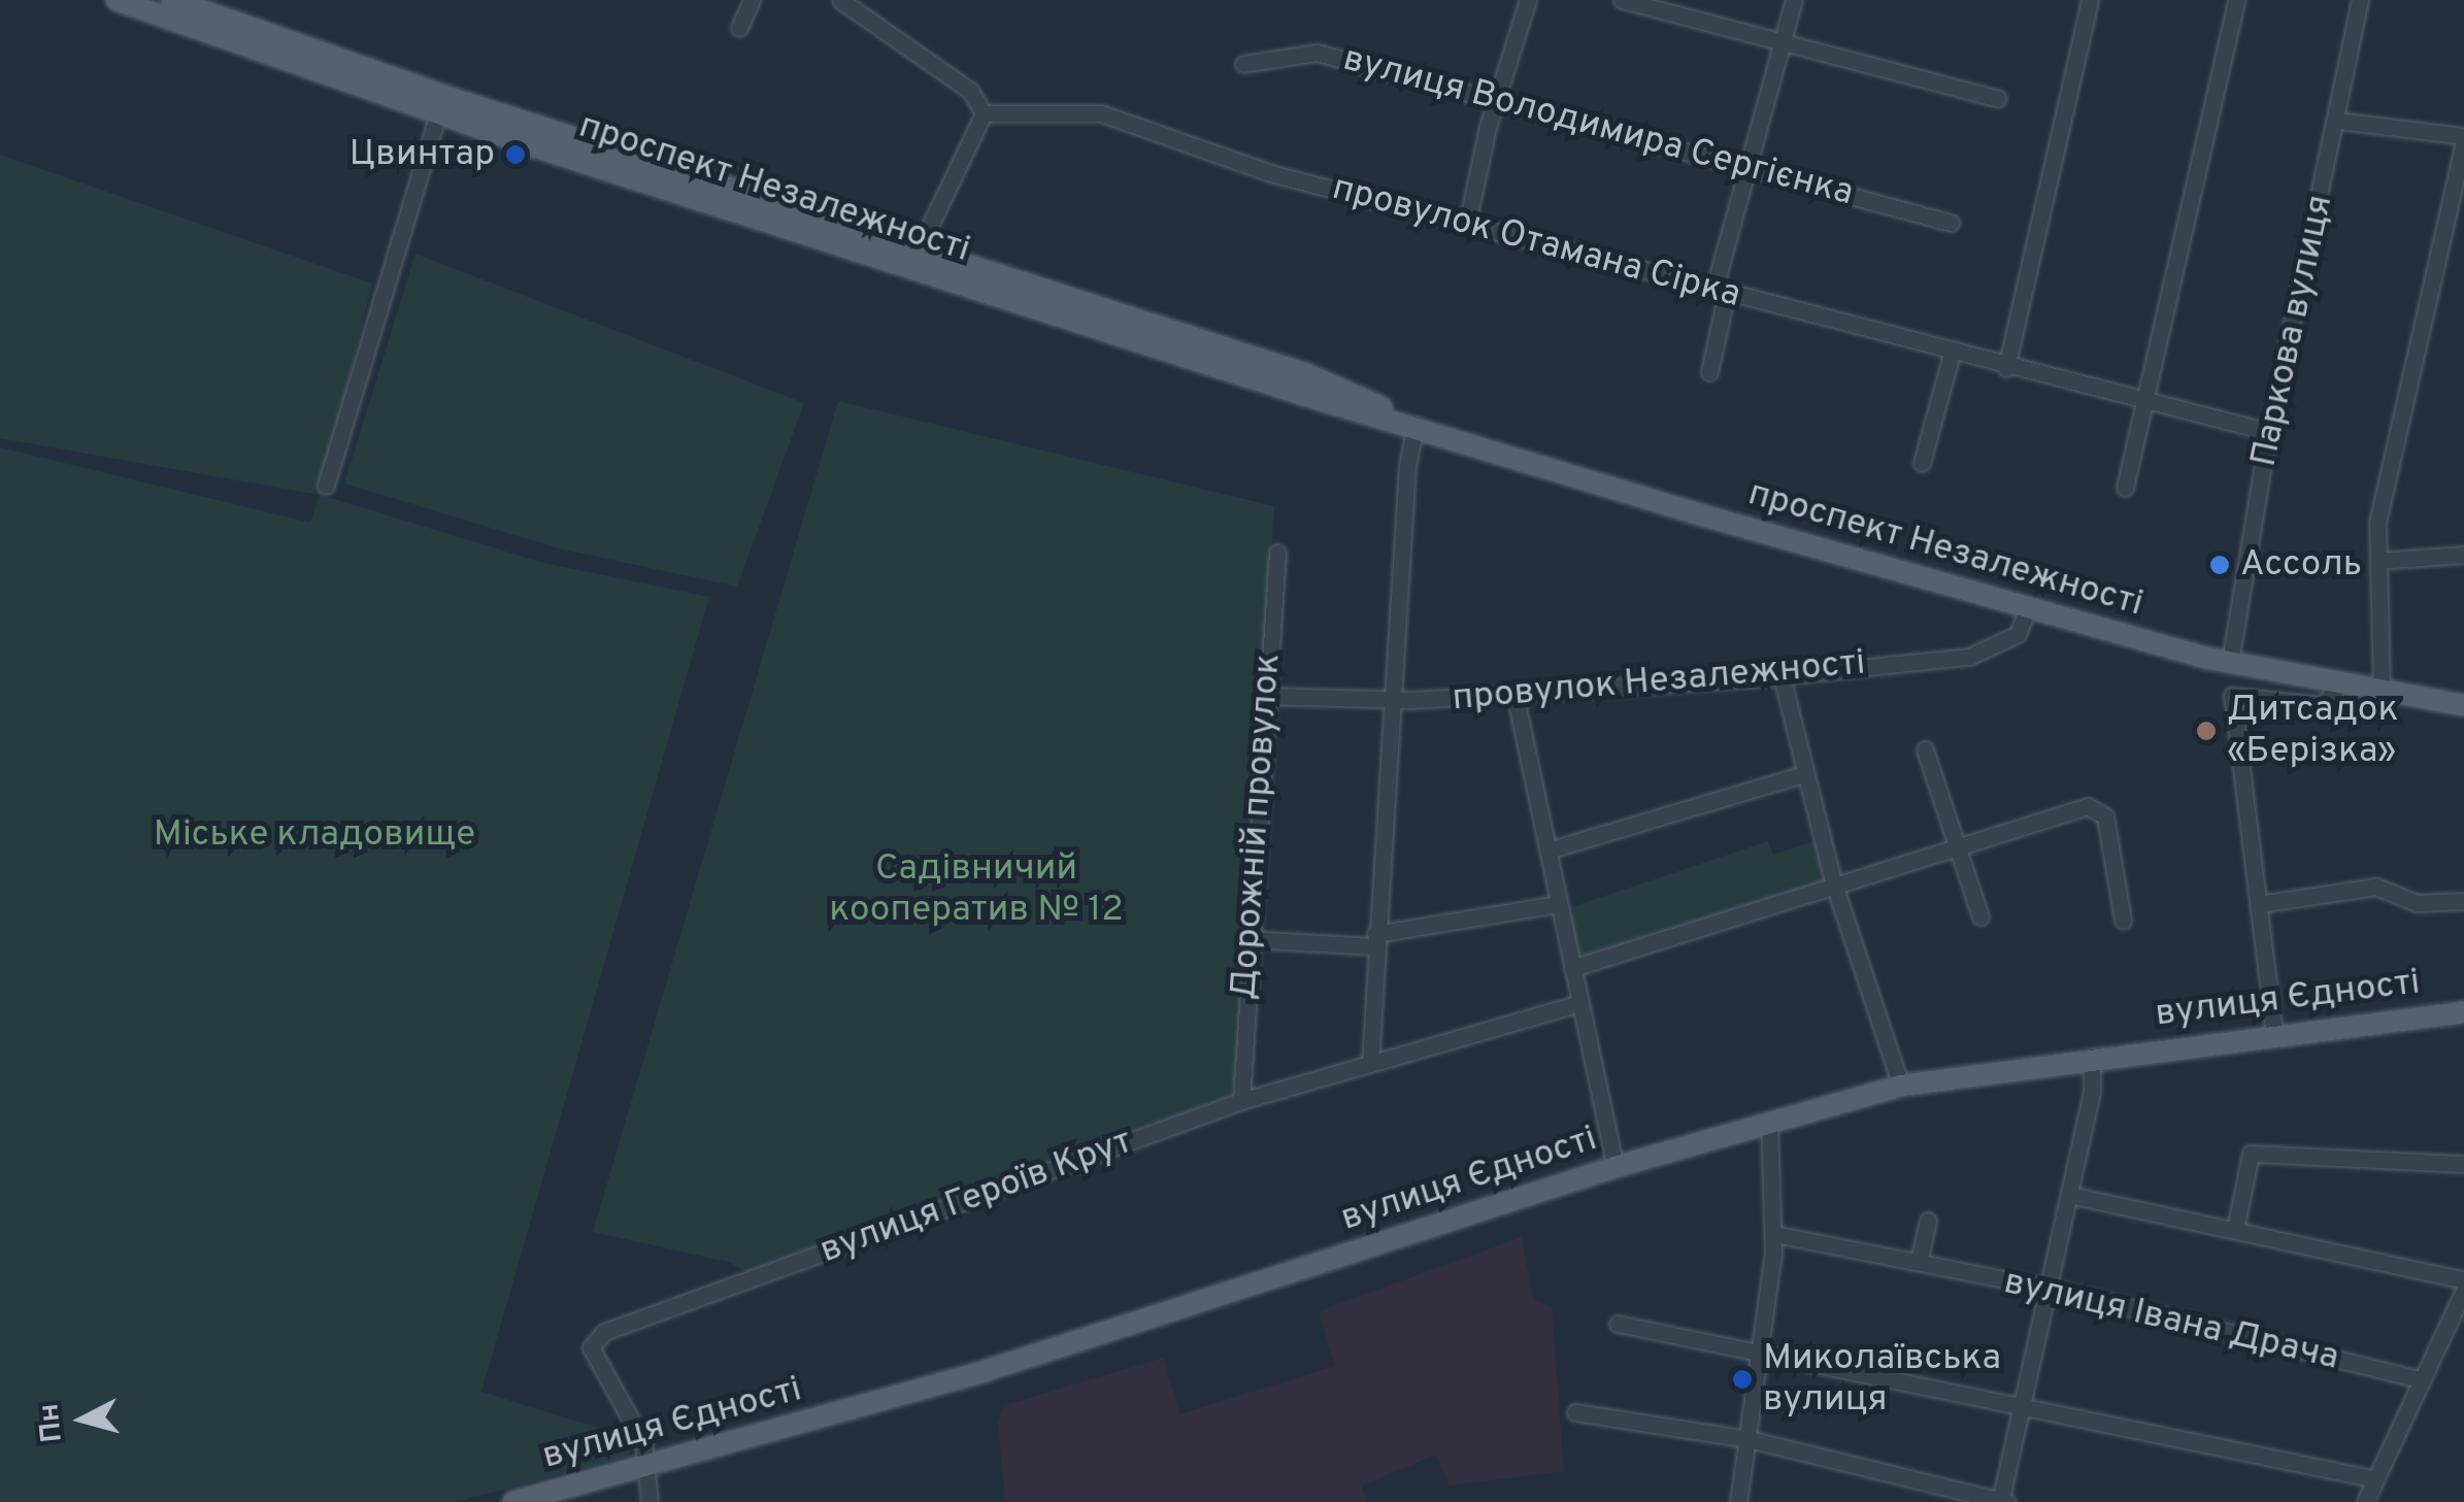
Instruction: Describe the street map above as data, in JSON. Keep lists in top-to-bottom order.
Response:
{
  "streets": {
    "main road": ["проспект Незалежності", "вулиця Єдності"],
    "street": [
      "вулиця Володимира Сергієнка",
      "провулок Отамана Сірка",
      "Паркова вулиця",
      "провулок Незалежності",
      "Дорожній провулок",
      "вулиця Героїв Крут",
      "вулиця Івана Драча"
    ]
  },
  "crossings": [
    ["проспект Незалежності", "Паркова вулиця"],
    ["проспект Незалежності", "провулок Незалежності"],
    ["провулок Отамана Сірка", "Паркова вулиця"],
    ["провулок Незалежності", "Дорожній провулок"],
    ["Дорожній провулок", "вулиця Героїв Крут"],
    ["вулиця Єдності", "вулиця Героїв Крут"]
  ],
  "parks": ["Міське кладовище", "Садівничий кооператив № 12"],
  "places": [
    "Цвинтар",
    "Ассоль",
    "Дитсадок «Берізка»",
    "Миколаївська вулиця"
  ],
  "north": "left"
}
